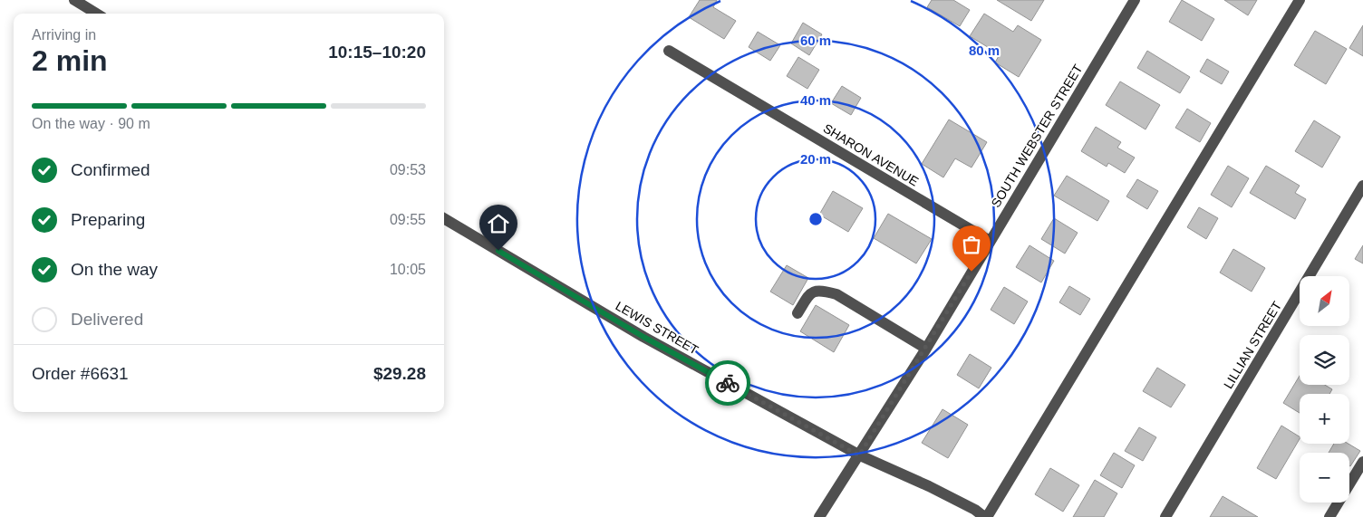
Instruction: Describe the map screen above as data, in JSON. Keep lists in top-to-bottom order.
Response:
{
  "streets": {
    "street": [
      "SOUTH WEBSTER STREET",
      "SHARON AVENUE",
      "LEWIS STREET",
      "LILLIAN STREET"
    ]
  },
  "crossings": [
    ["SOUTH WEBSTER STREET", "SHARON AVENUE"],
    ["SOUTH WEBSTER STREET", "LEWIS STREET"]
  ],
  "north": "top right",
  "page": {
    "heading": ["2 min", "Arriving in", "10:15–10:20"],
    "panel": ["Order #6631", "$29.28"],
    "bar": "On the way · 90 m",
    "list": [
      ["Confirmed", "09:53"],
      ["Preparing", "09:55"],
      ["On the way", "10:05"],
      "Delivered"
    ],
    "map_buttons": ["+", "−"]
  },
  "rings": [
    "60 m",
    "80 m",
    "40 m",
    "20 m"
  ]
}
